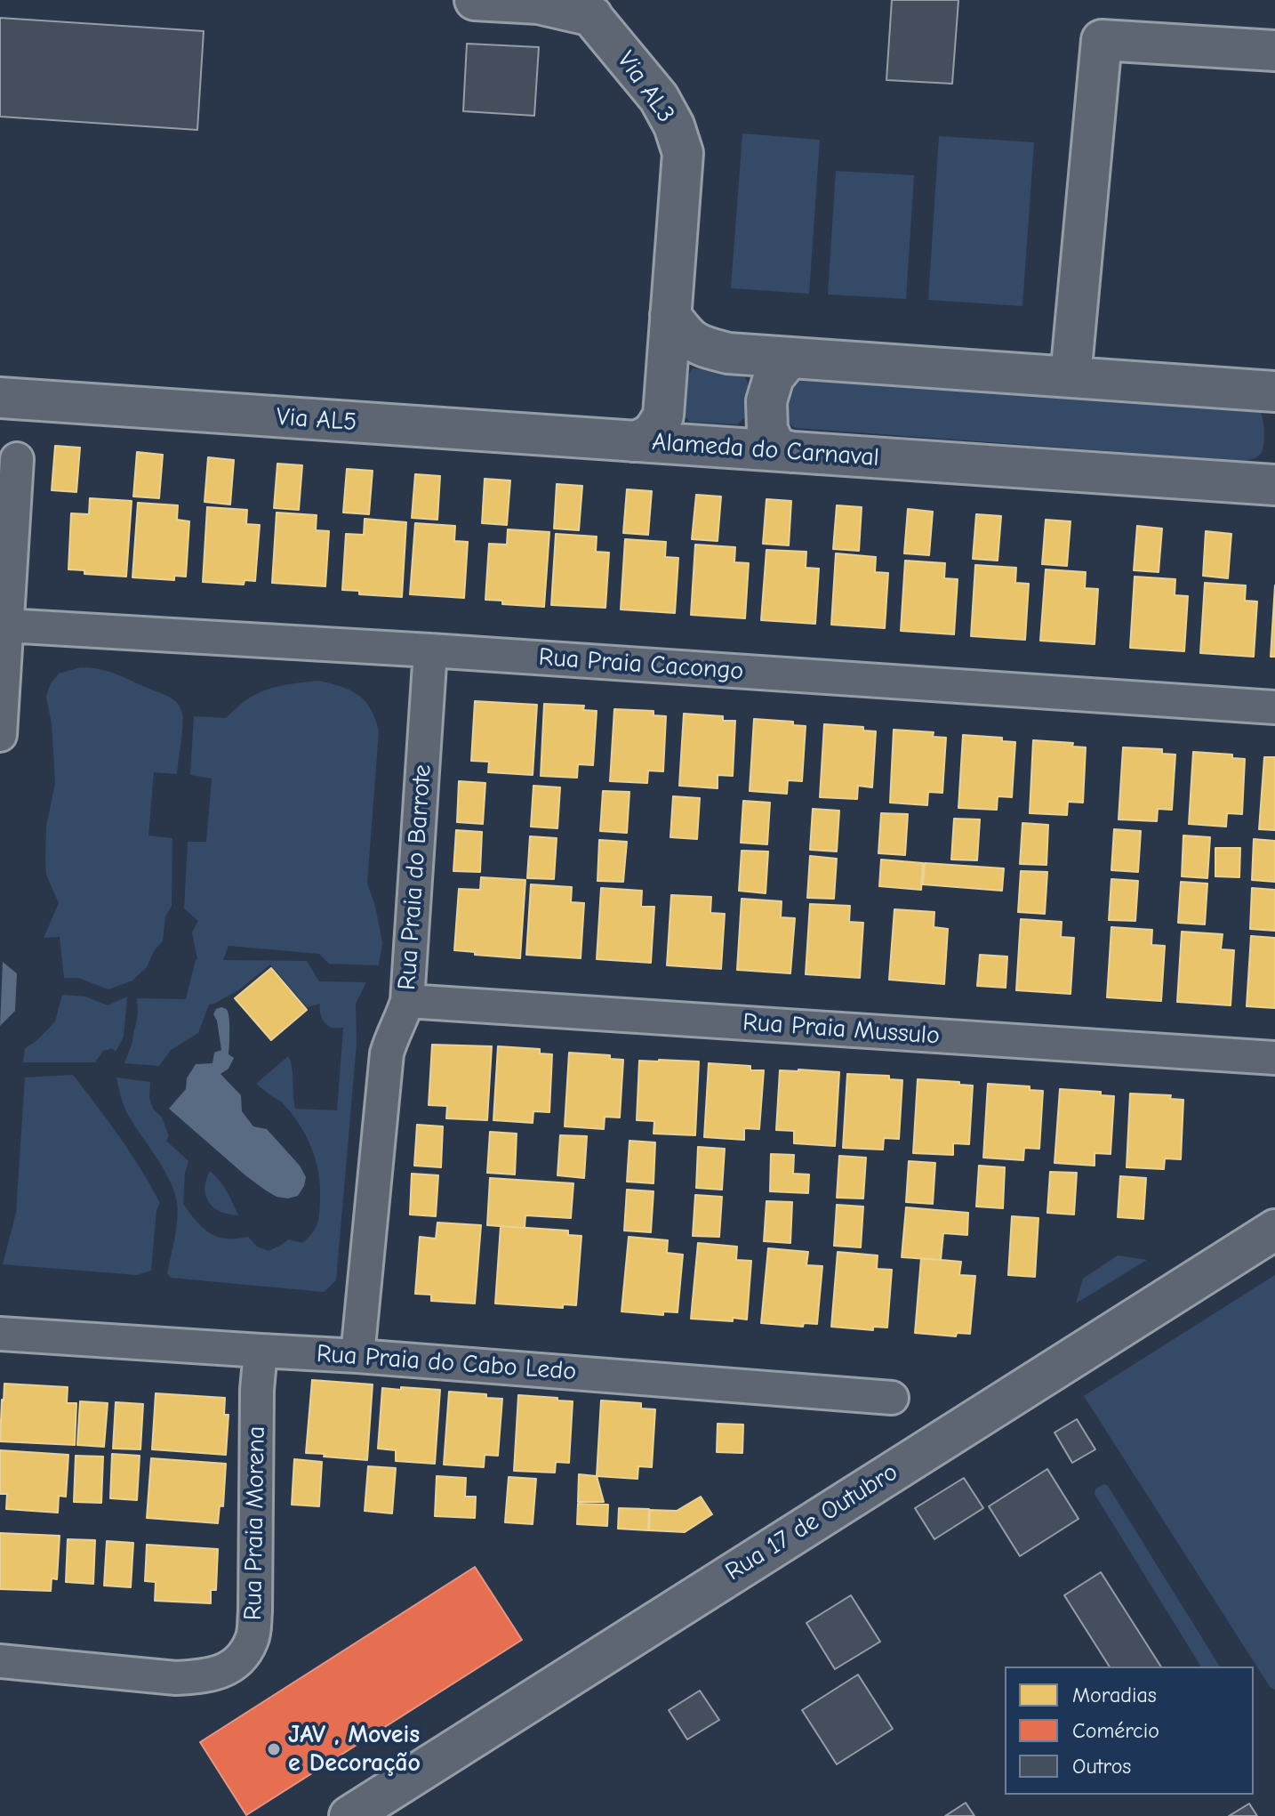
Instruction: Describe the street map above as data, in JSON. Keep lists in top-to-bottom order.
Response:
{
  "streets": {
    "street": [
      "Via AL3",
      "Via AL5",
      "Alameda do Carnaval",
      "Rua Praia Cacongo",
      "Rua Praia do Barrote",
      "Rua Praia Mussulo",
      "Rua Praia do Cabo Ledo",
      "Rua 17 de Outubro",
      "Rua Praia Morena"
    ]
  },
  "crossings": [
    ["Via AL3", "Alameda do Carnaval"],
    ["Via AL5", "Alameda do Carnaval"],
    ["Rua Praia Cacongo", "Rua Praia do Barrote"],
    ["Rua Praia do Barrote", "Rua Praia Mussulo"],
    ["Rua Praia do Barrote", "Rua Praia do Cabo Ledo"],
    ["Rua Praia do Cabo Ledo", "Rua Praia Morena"]
  ],
  "places": ["JAV , Moveis e Decoração"],
  "legend": ["Moradias", "Comércio", "Outros"]
}
